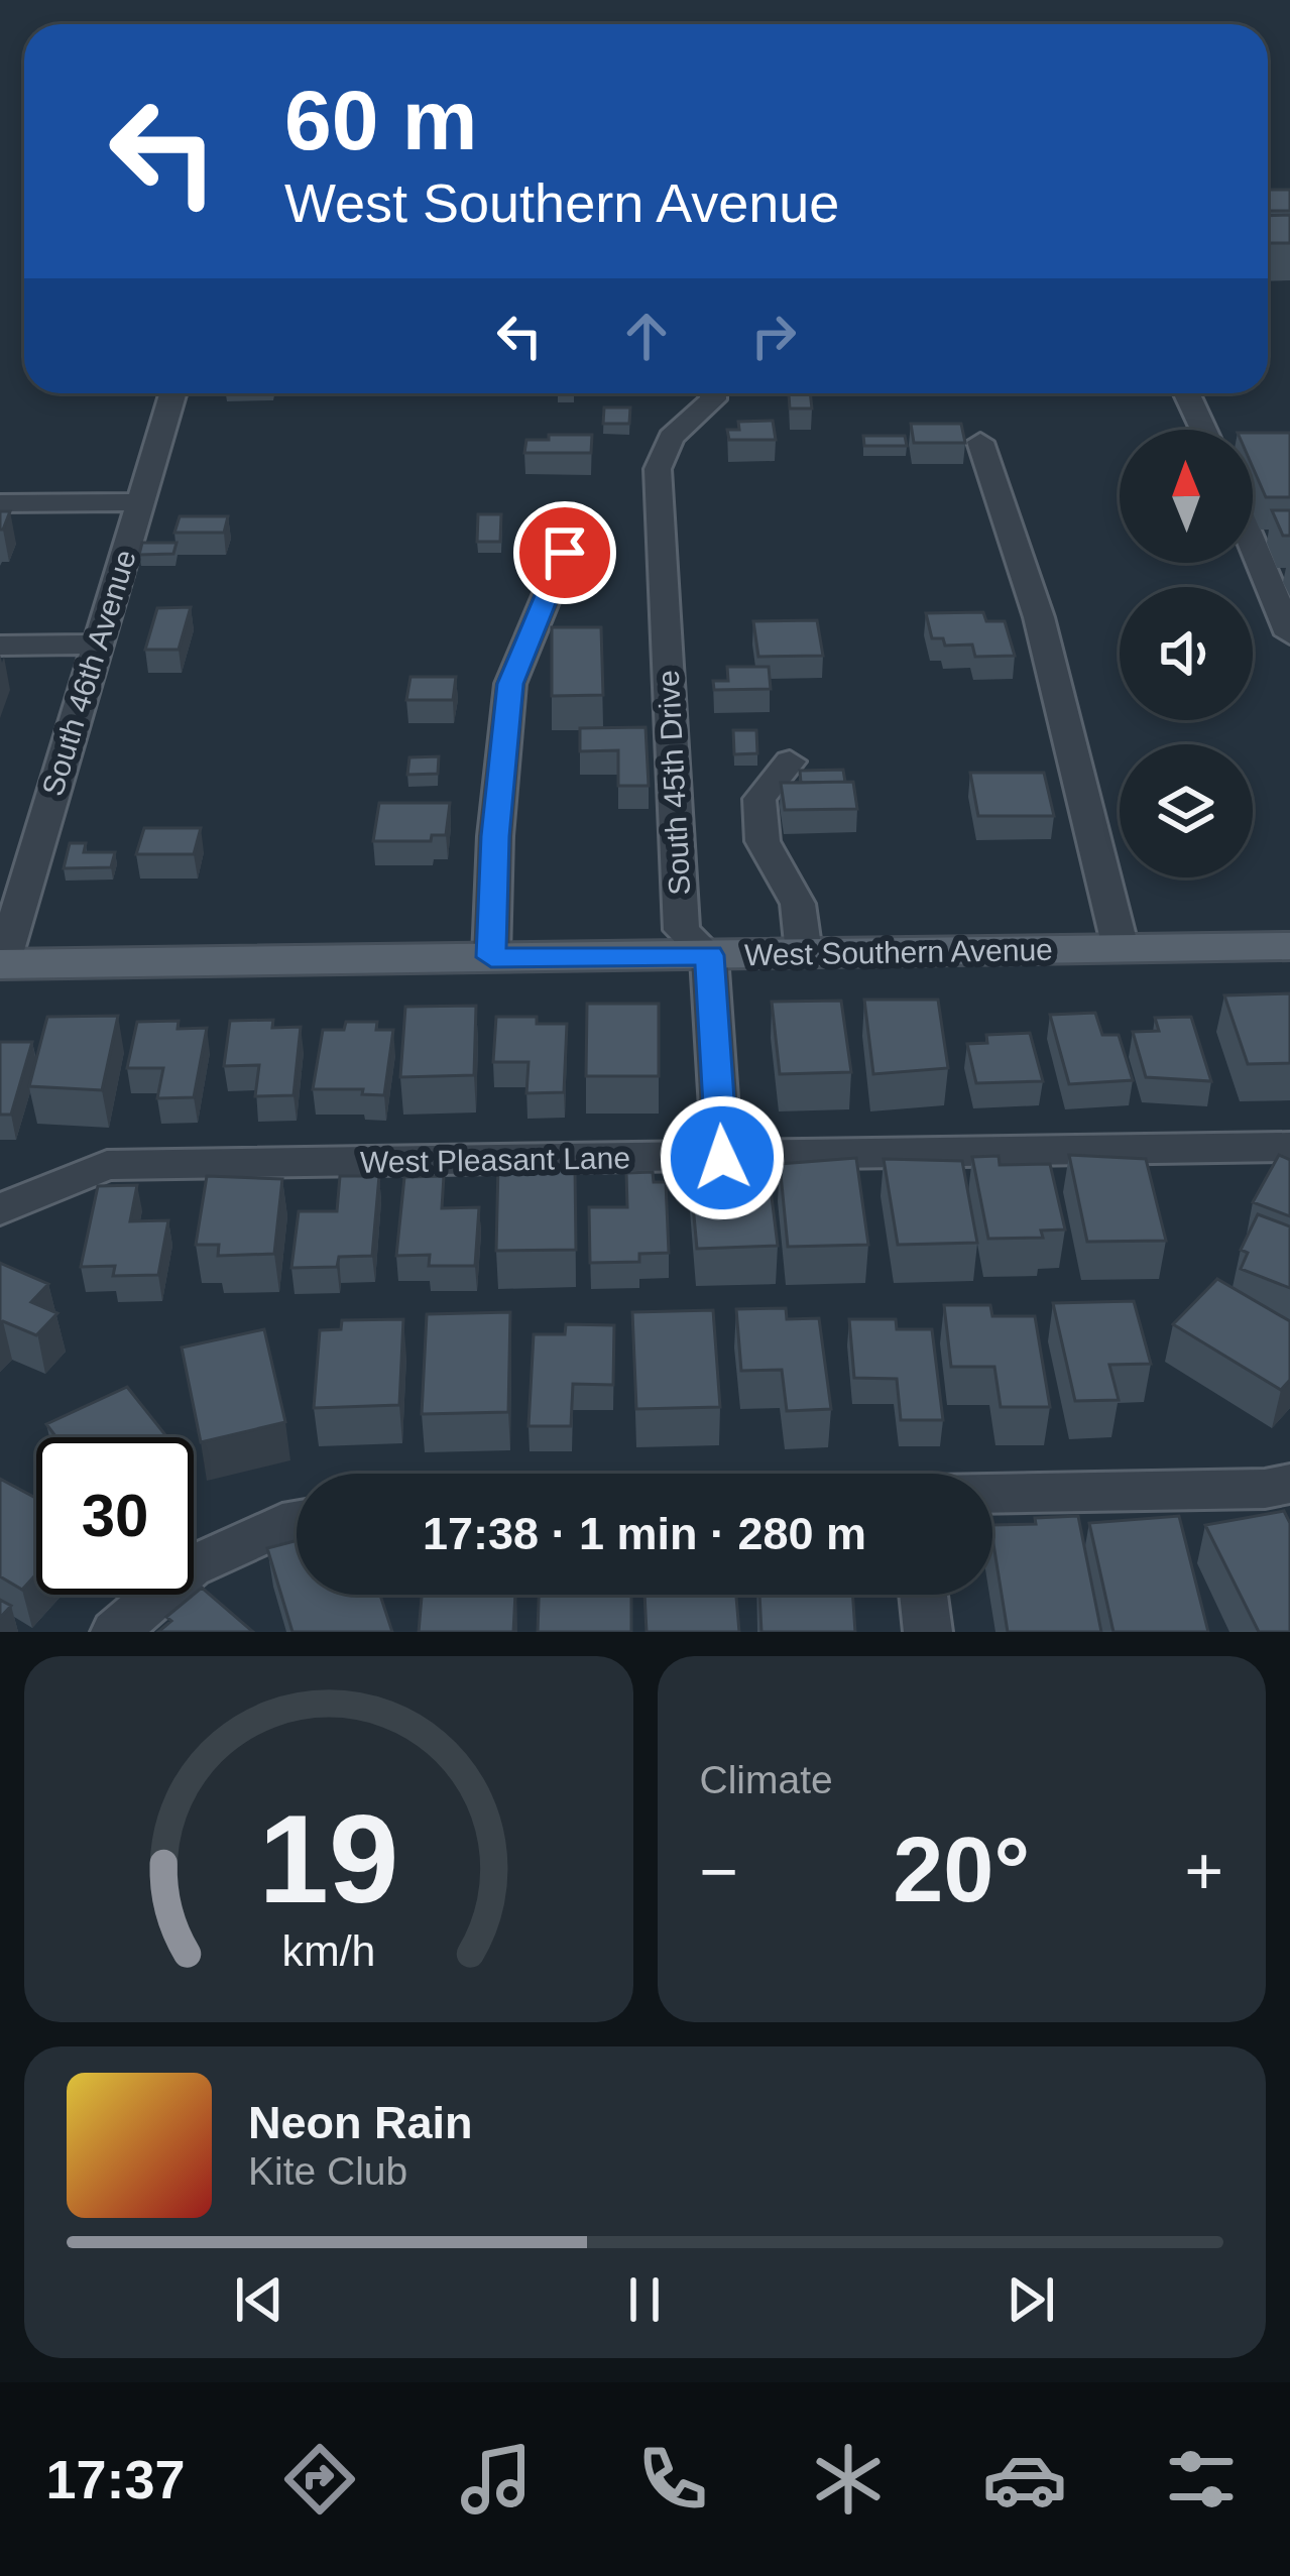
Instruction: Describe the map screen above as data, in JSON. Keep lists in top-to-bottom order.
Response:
{
  "streets": {
    "main road": ["West Southern Avenue"],
    "street": ["South 46th Avenue", "South 45th Drive", "West Pleasant Lane"]
  },
  "crossings": [
    ["South 46th Avenue", "West Southern Avenue"],
    ["South 45th Drive", "West Southern Avenue"],
    ["South 45th Drive", "West Pleasant Lane"]
  ],
  "north": "top",
  "page": {
    "turn": ["60 m", "West Southern Avenue"],
    "limit": "30",
    "trip": "17:38 · 1 min · 280 m",
    "tile": "Climate",
    "heat": ["−", "20°", "+"],
    "song": ["Neon Rain", "Kite Club"],
    "tabs": "17:37",
    "gauge": ["19", "km/h"]
  }
}
